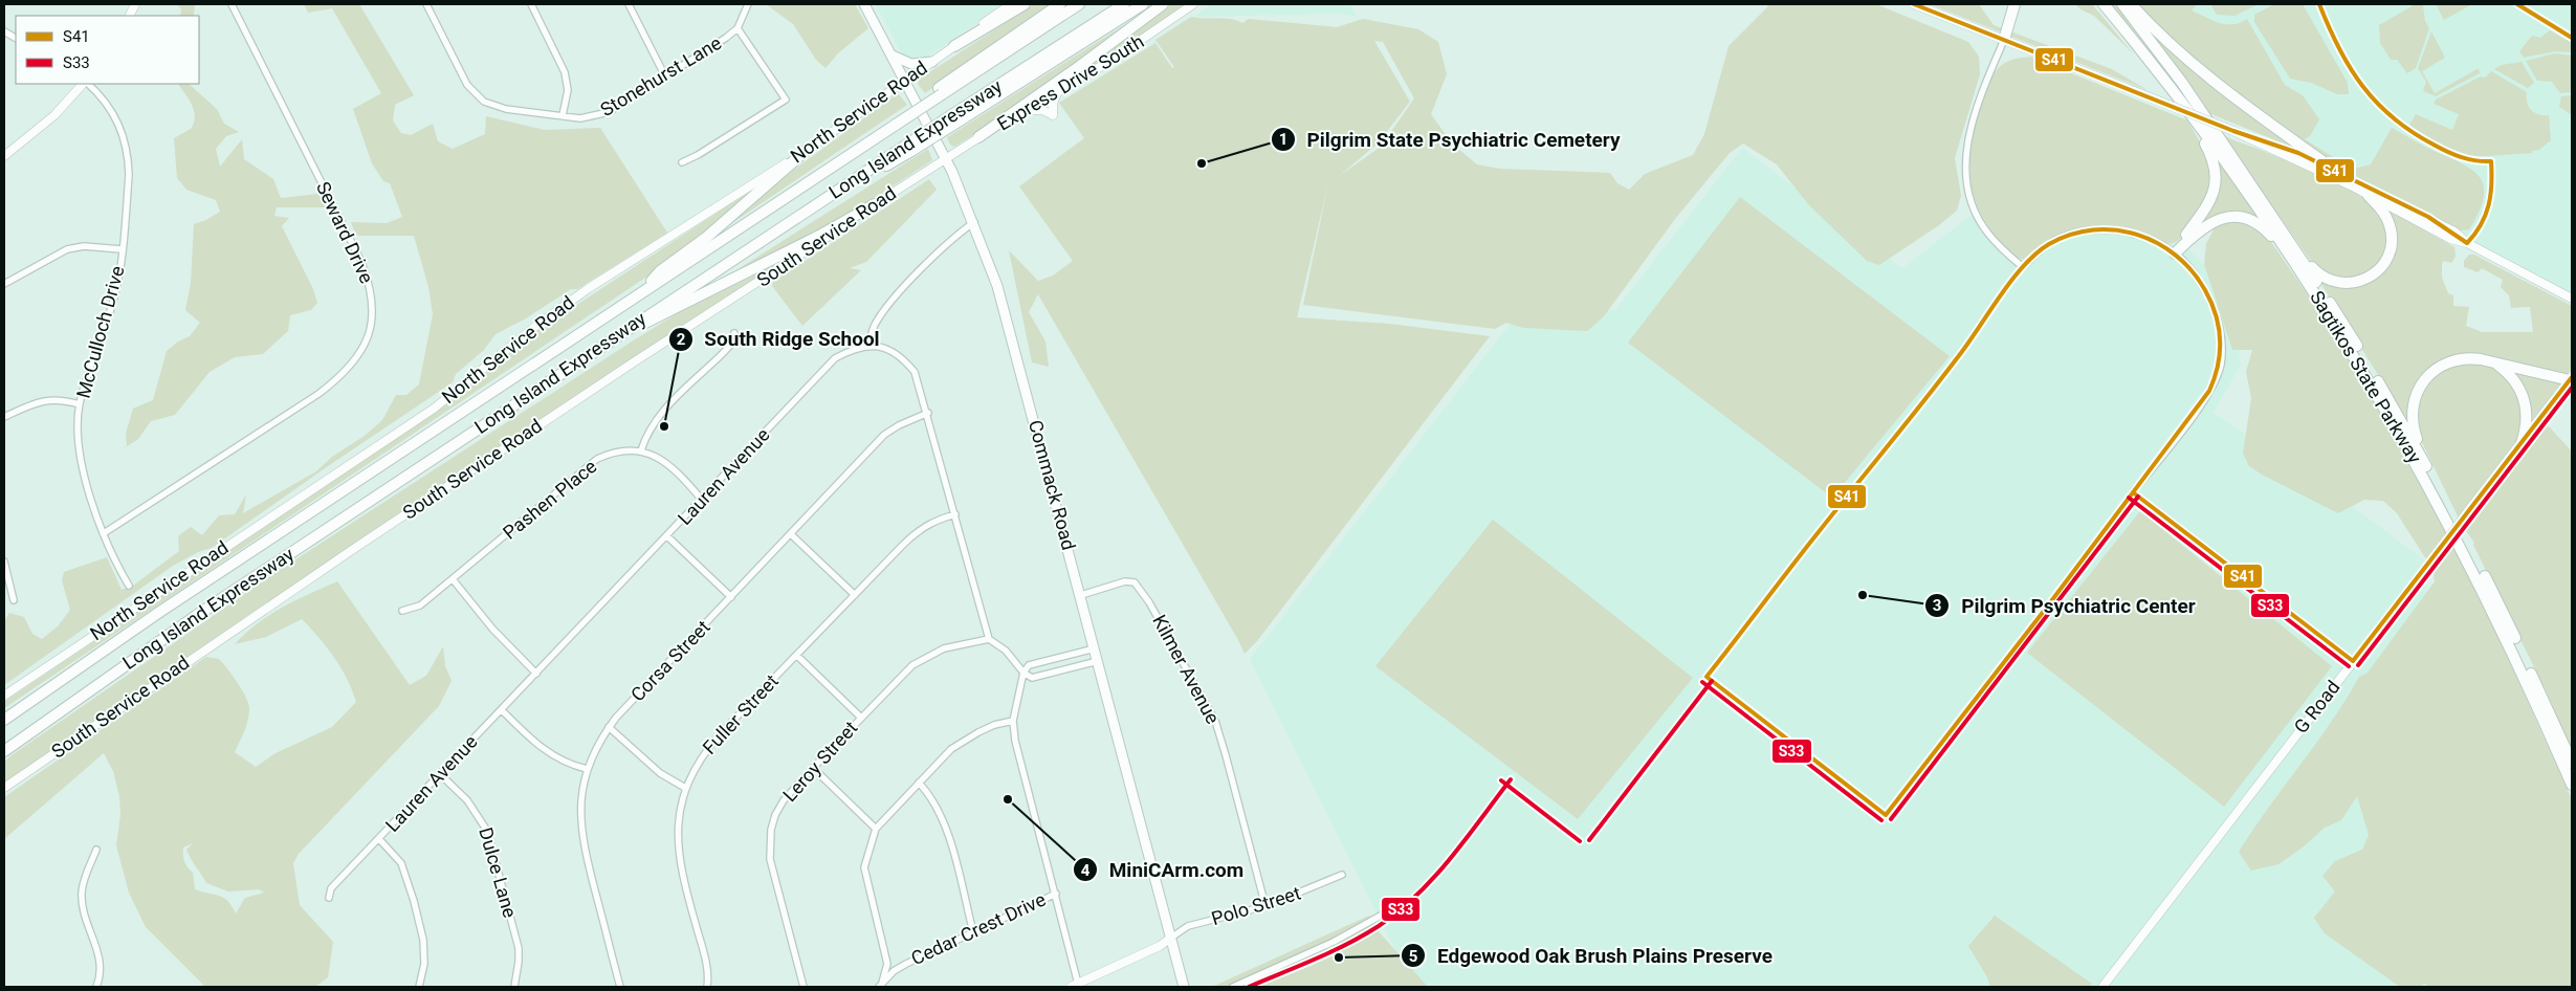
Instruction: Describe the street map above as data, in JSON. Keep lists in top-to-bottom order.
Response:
{
  "streets": {
    "highway": ["Long Island Expressway", "Sagtikos State Parkway"],
    "main road": [
      "Express Drive South",
      "North Service Road",
      "South Service Road",
      "Commack Road",
      "G Road"
    ],
    "street": [
      "Stonehurst Lane",
      "Seward Drive",
      "McCulloch Drive",
      "Lauren Avenue",
      "Pashen Place",
      "Corsa Street",
      "Kilmer Avenue",
      "Fuller Street",
      "Leroy Street",
      "Dulce Lane",
      "Polo Street",
      "Cedar Crest Drive"
    ]
  },
  "crossings": [
    ["Express Drive South", "South Service Road"],
    ["Express Drive South", "Commack Road"],
    ["North Service Road", "Commack Road"],
    ["Seward Drive", "McCulloch Drive"],
    ["South Service Road", "Commack Road"],
    ["Lauren Avenue", "Dulce Lane"],
    ["Commack Road", "Kilmer Avenue"],
    ["Commack Road", "Polo Street"],
    ["Kilmer Avenue", "Polo Street"]
  ],
  "places": [
    "Pilgrim State Psychiatric Cemetery",
    "South Ridge School",
    "Pilgrim Psychiatric Center",
    "MiniCArm.com",
    "Edgewood Oak Brush Plains Preserve"
  ],
  "lines": ["transit line S41", "transit line S33"],
  "legend": ["S41", "S33"]
}
